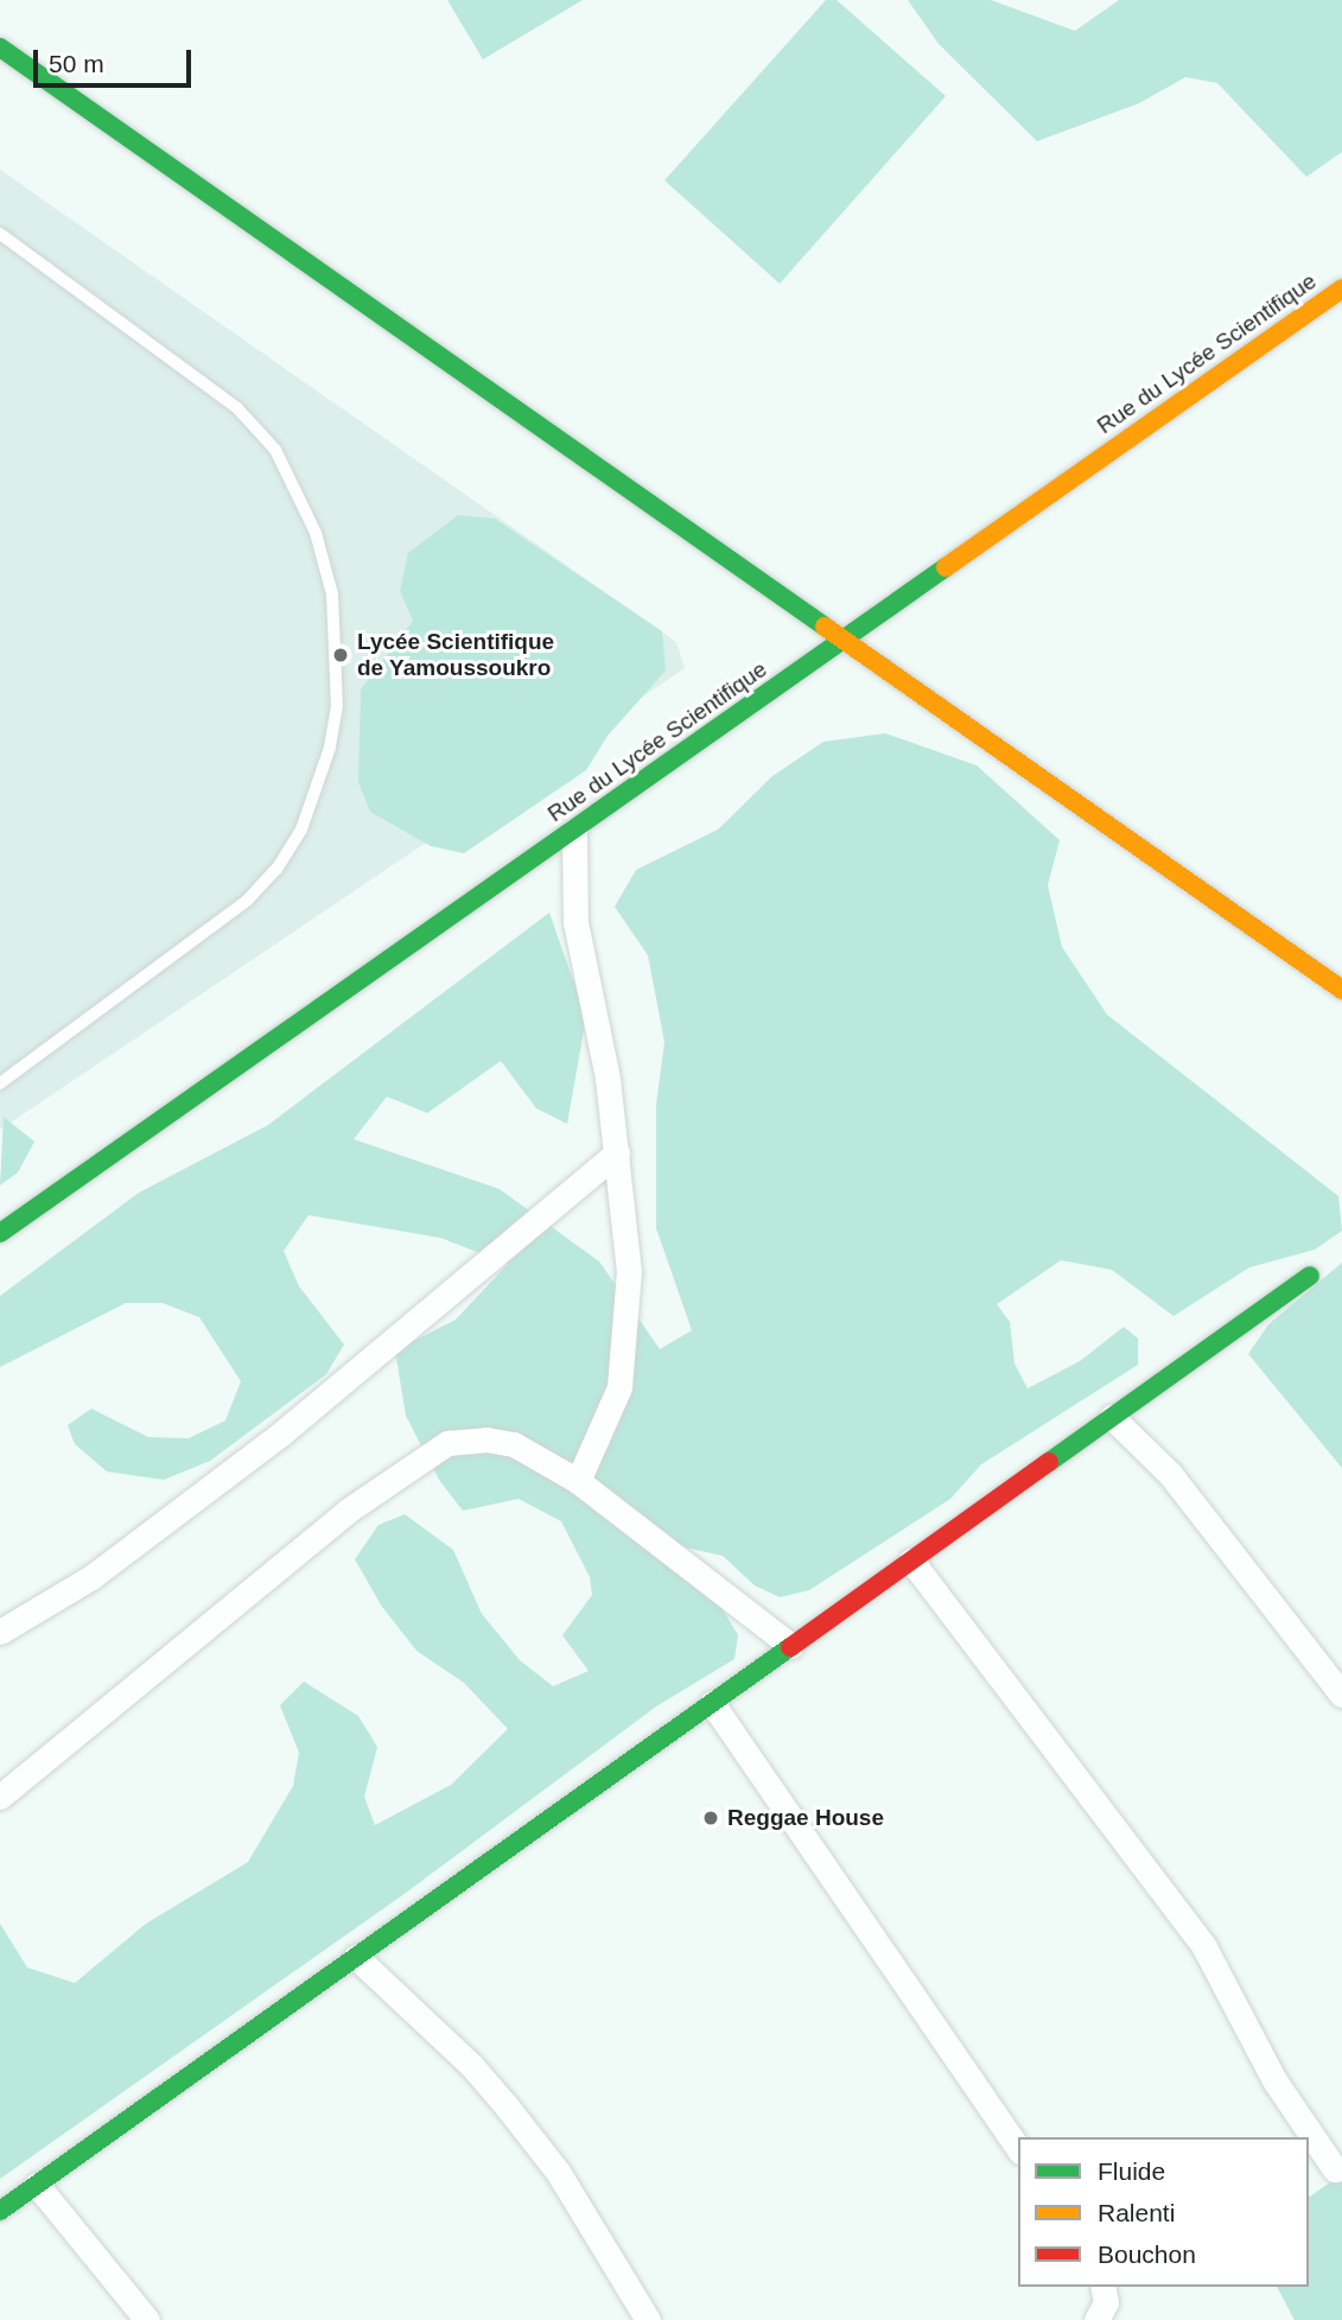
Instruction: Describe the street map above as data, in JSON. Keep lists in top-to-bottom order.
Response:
{
  "streets": {
    "street": ["Rue du Lycée Scientifique"]
  },
  "places": ["Lycée Scientifique de Yamoussoukro", "Reggae House"],
  "legend": ["Fluide", "Ralenti", "Bouchon"],
  "scale_bar": "50 m"
}
